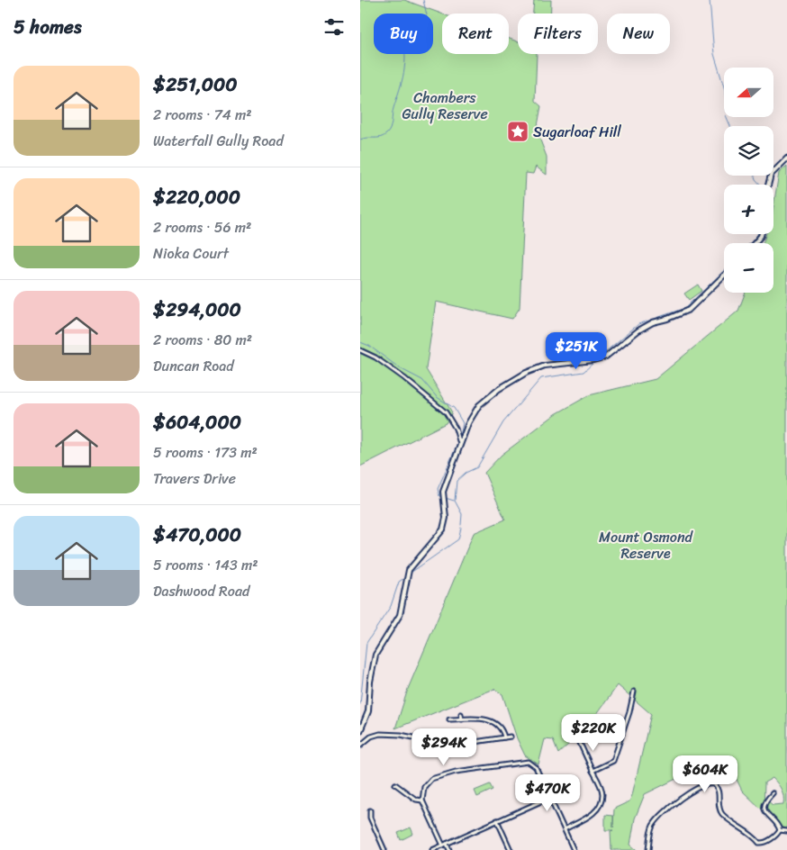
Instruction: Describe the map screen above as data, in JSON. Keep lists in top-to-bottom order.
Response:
{
  "parks": ["Chambers Gully Reserve", "Mount Osmond Reserve"],
  "places": {
    "place": ["Sugarloaf Hill"]
  },
  "north": "left",
  "page": {
    "heading": "5 homes",
    "chip": [
      "Buy",
      "Rent",
      "Filters",
      "New"
    ],
    "list": [
      {
        "name": "$251,000",
        "note": "2 rooms · 74 m² · Waterfall Gully Road"
      },
      {
        "name": "$220,000",
        "note": "2 rooms · 56 m² · Nioka Court"
      },
      {
        "name": "$294,000",
        "note": "2 rooms · 80 m² · Duncan Road"
      },
      {
        "name": "$604,000",
        "note": "5 rooms · 173 m² · Travers Drive"
      },
      {
        "name": "$470,000",
        "note": "5 rooms · 143 m² · Dashwood Road"
      }
    ],
    "map_buttons": ["+", "−"],
    "price": [
      "$251K",
      "$220K",
      "$294K",
      "$604K",
      "$470K"
    ]
  }
}
